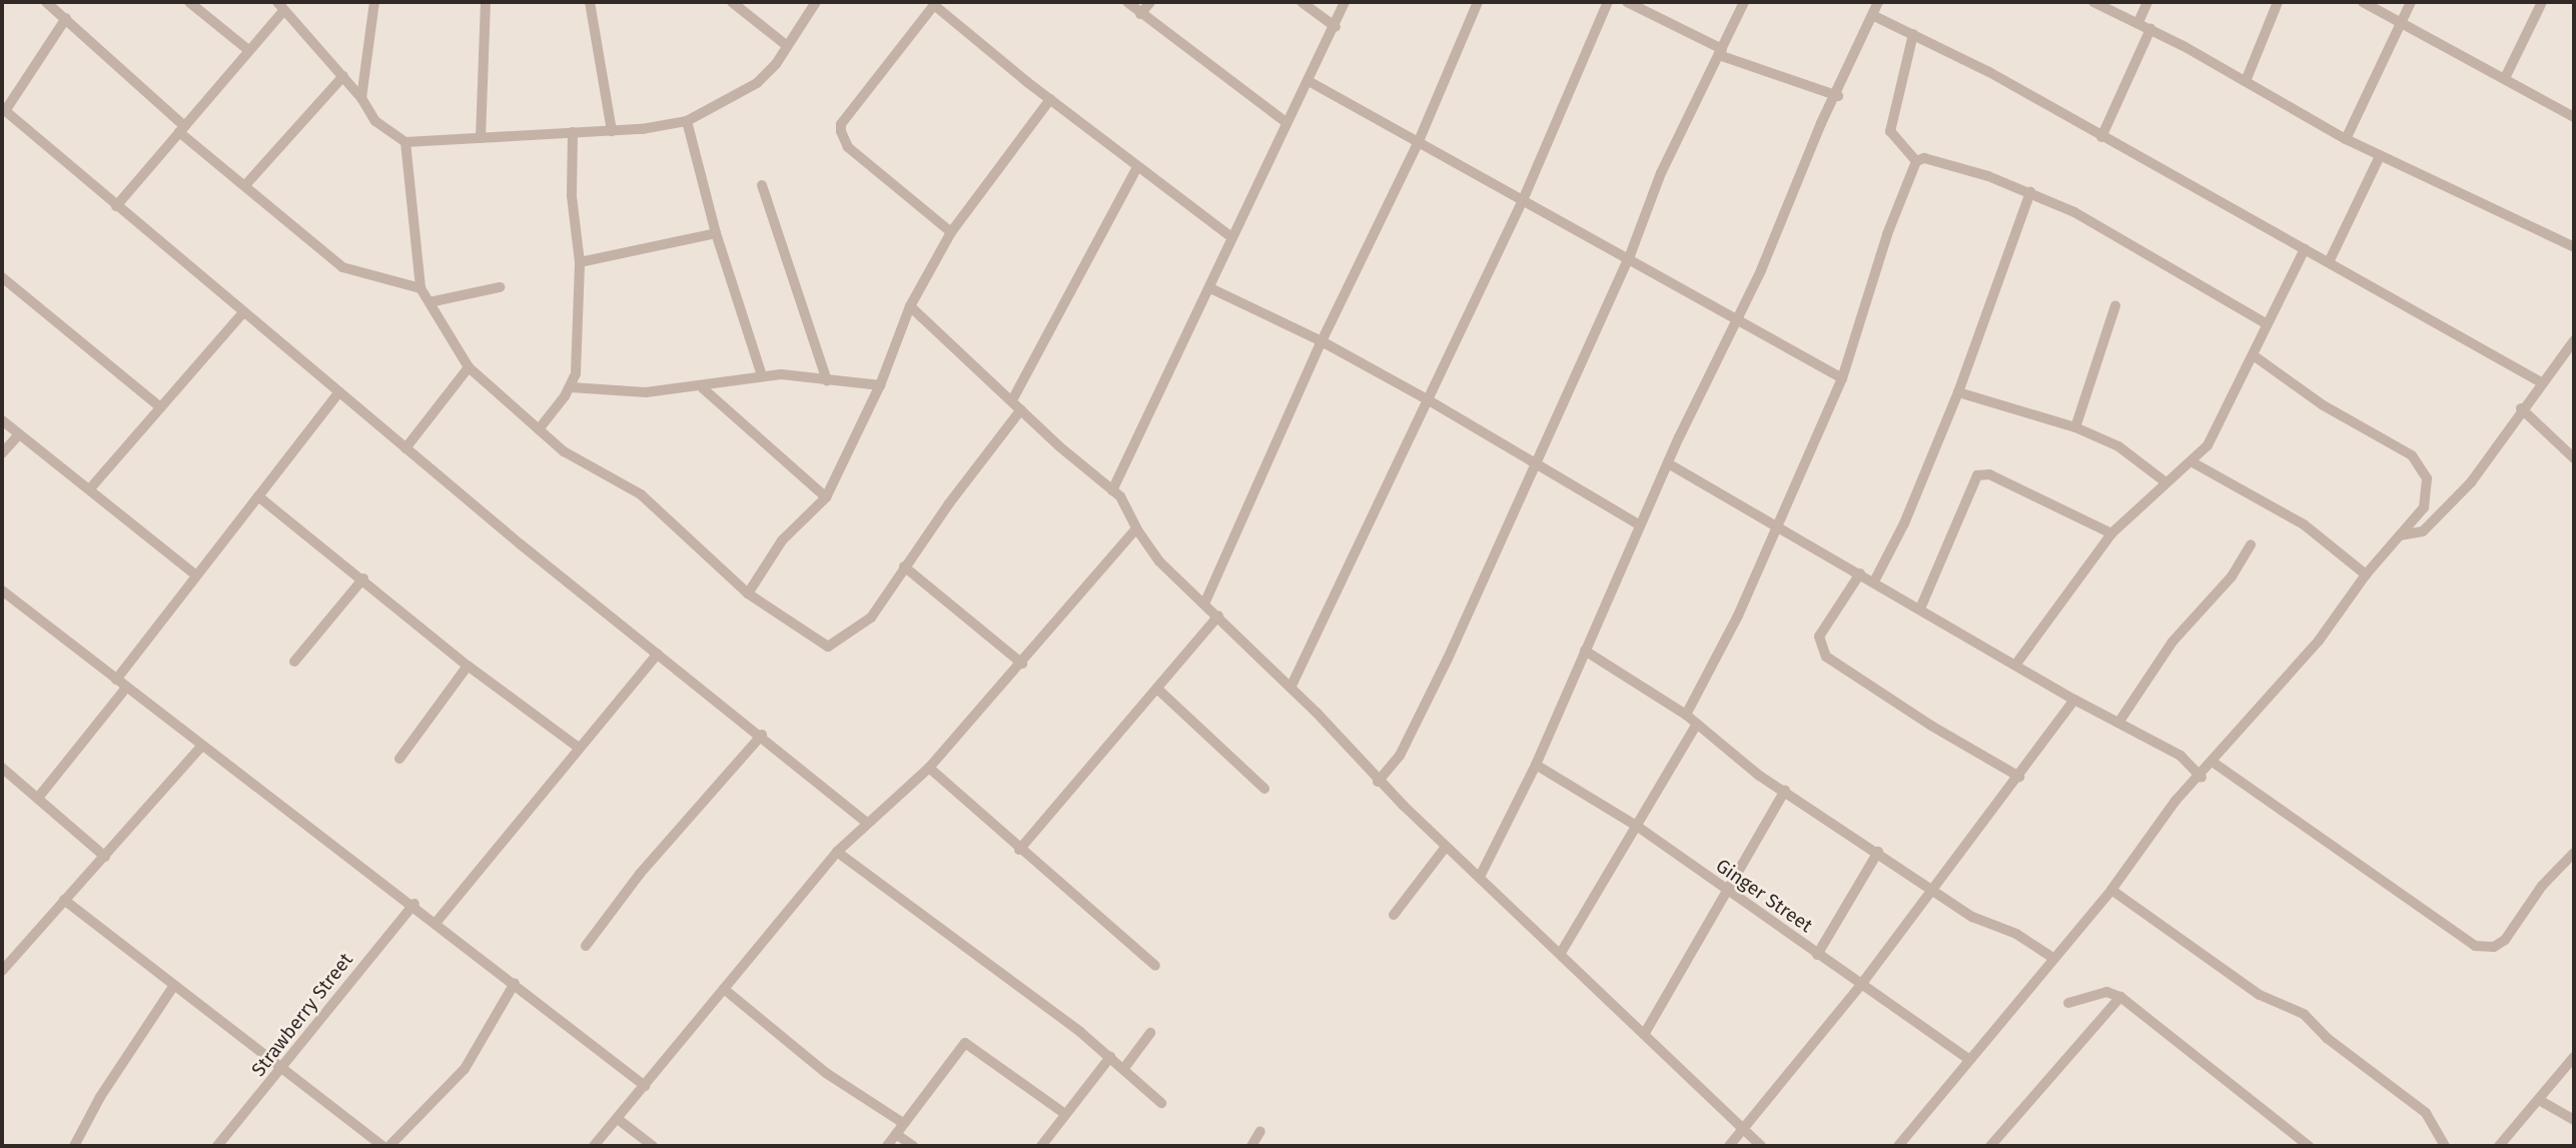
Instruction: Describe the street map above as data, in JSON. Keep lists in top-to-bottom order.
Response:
{
  "streets": {
    "street": ["Ginger Street", "Strawberry Street"]
  }
}
